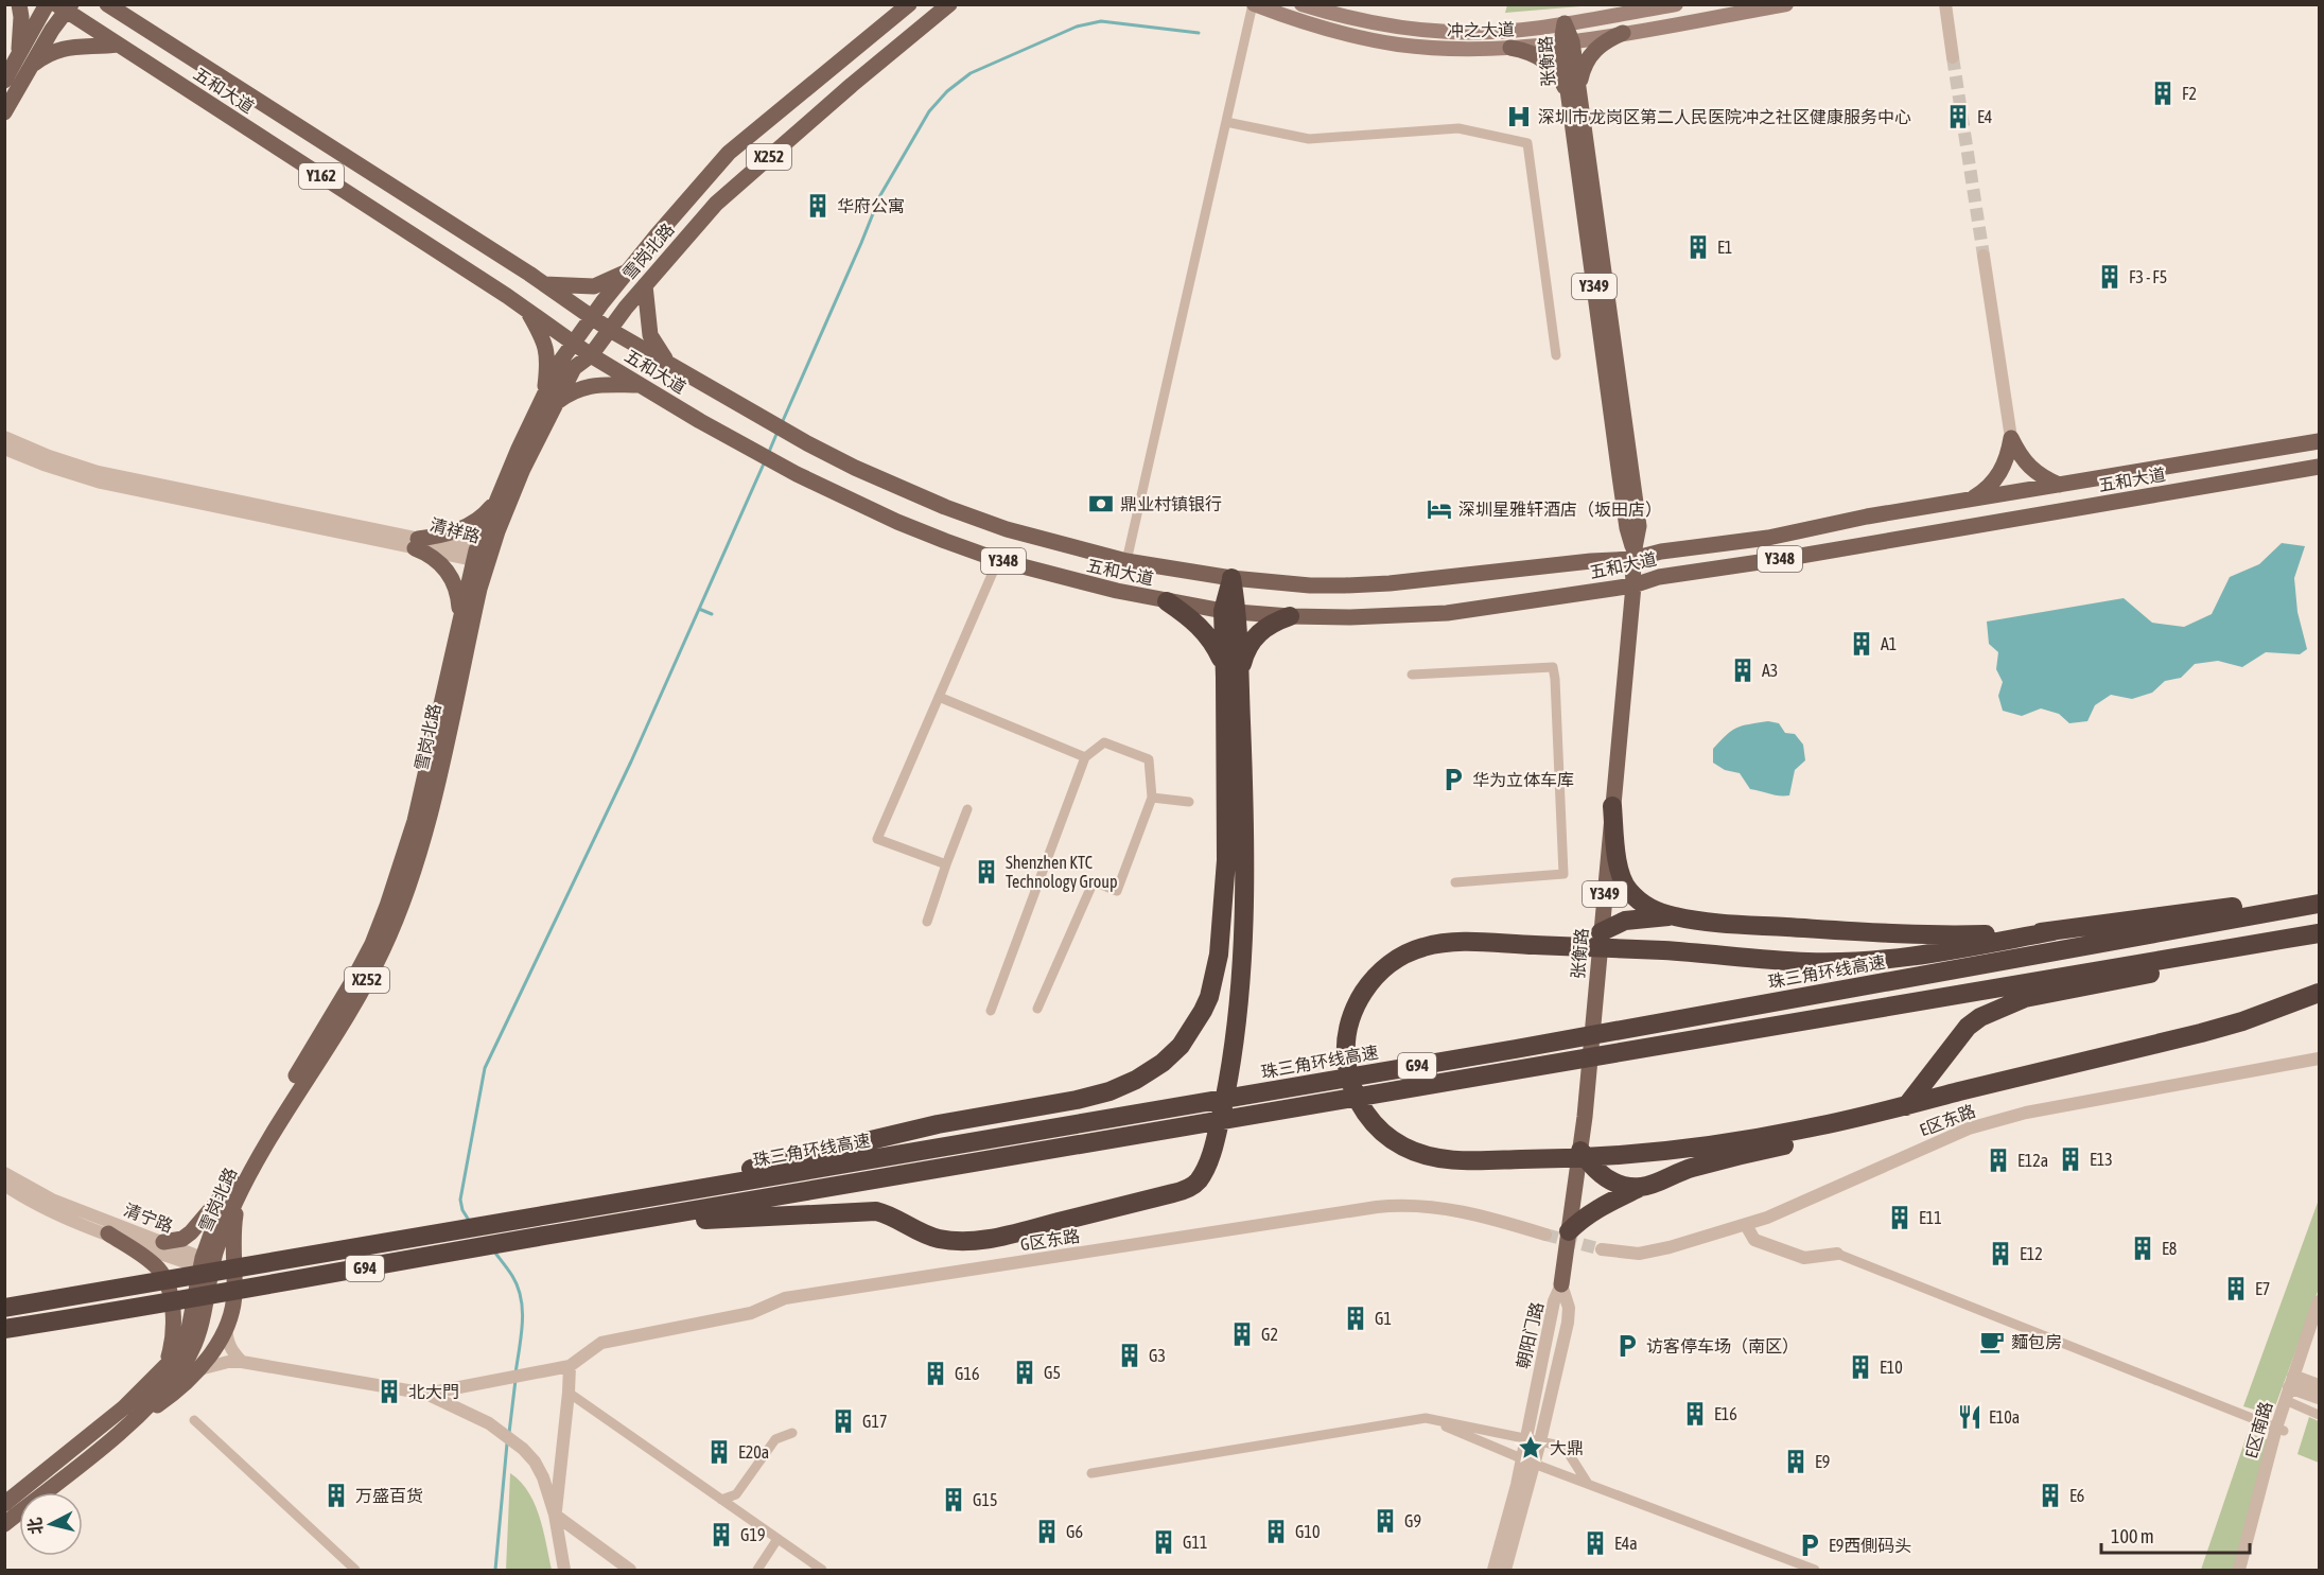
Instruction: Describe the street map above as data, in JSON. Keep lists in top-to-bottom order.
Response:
{
  "streets": {
    "highway": ["珠三角环线高速", "G94"],
    "main road": [
      "冲之大道",
      "张衡路",
      "五和大道",
      "X252",
      "Y162",
      "雪岗北路",
      "Y349",
      "Y348"
    ],
    "street": [
      "清祥路",
      "E区东路",
      "清宁路",
      "G区东路",
      "朝阳门路",
      "E区南路"
    ]
  },
  "crossings": [
    ["冲之大道", "张衡路"],
    ["张衡路", "五和大道"],
    ["张衡路", "朝阳门路"],
    ["五和大道", "雪岗北路"],
    ["雪岗北路", "清祥路"],
    ["雪岗北路", "清宁路"]
  ],
  "places": {
    "building": [
      "F2",
      "E4",
      "华府公寓",
      "E1",
      "F3 - F5",
      "A1",
      "A3",
      "Shenzhen KTC Technology Group",
      "E13",
      "E12a",
      "E11",
      "E8",
      "E12",
      "E7",
      "G1",
      "G2",
      "G3",
      "E10",
      "G5",
      "G16",
      "北大門",
      "E16",
      "G17",
      "E20a",
      "E9",
      "万盛百货",
      "E6",
      "G15",
      "G9",
      "G6",
      "G10",
      "G19",
      "G11",
      "E4a"
    ],
    "hospital": ["深圳市龙岗区第二人民医院冲之社区健康服务中心"],
    "bank": ["鼎业村镇银行"],
    "hotel": ["深圳星雅轩酒店（坂田店）"],
    "parking": ["华为立体车库", "访客停车场（南区）", "E9西側码头"],
    "cafe": ["麵包房"],
    "restaurant": ["E10a"],
    "place": ["大鼎"]
  },
  "scale_bar": "100 m",
  "north": "left"
}
